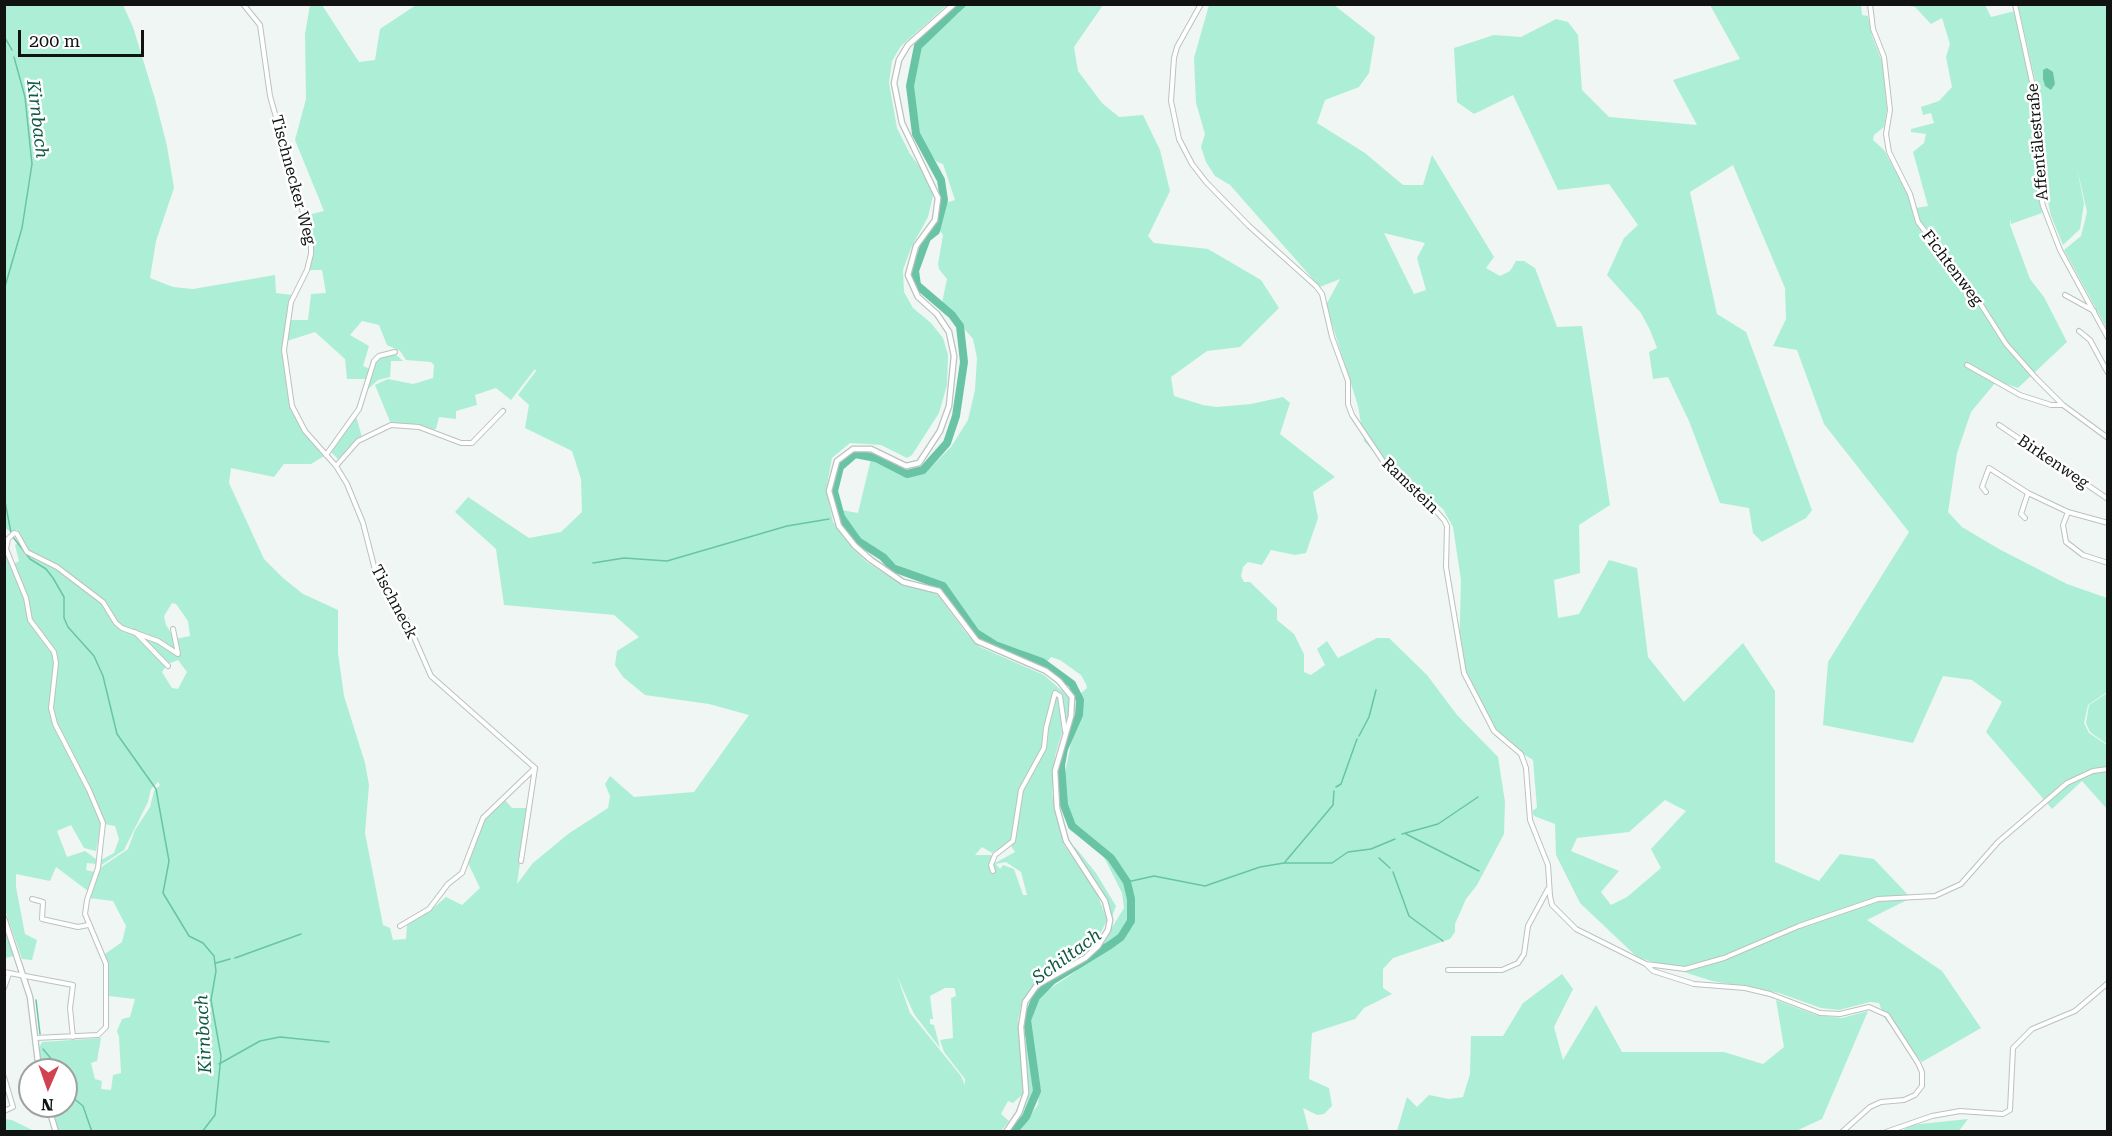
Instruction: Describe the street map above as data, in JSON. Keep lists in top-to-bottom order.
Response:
{
  "streets": {
    "street": [
      "Affentälestraße",
      "Tischnecker Weg",
      "Fichtenweg",
      "Birkenweg",
      "Ramstein",
      "Tischneck"
    ]
  },
  "crossings": [
    ["Tischnecker Weg", "Tischneck"]
  ],
  "water": ["Kirnbach", "Schiltach"],
  "scale_bar": "200 m",
  "north": "bottom"
}
